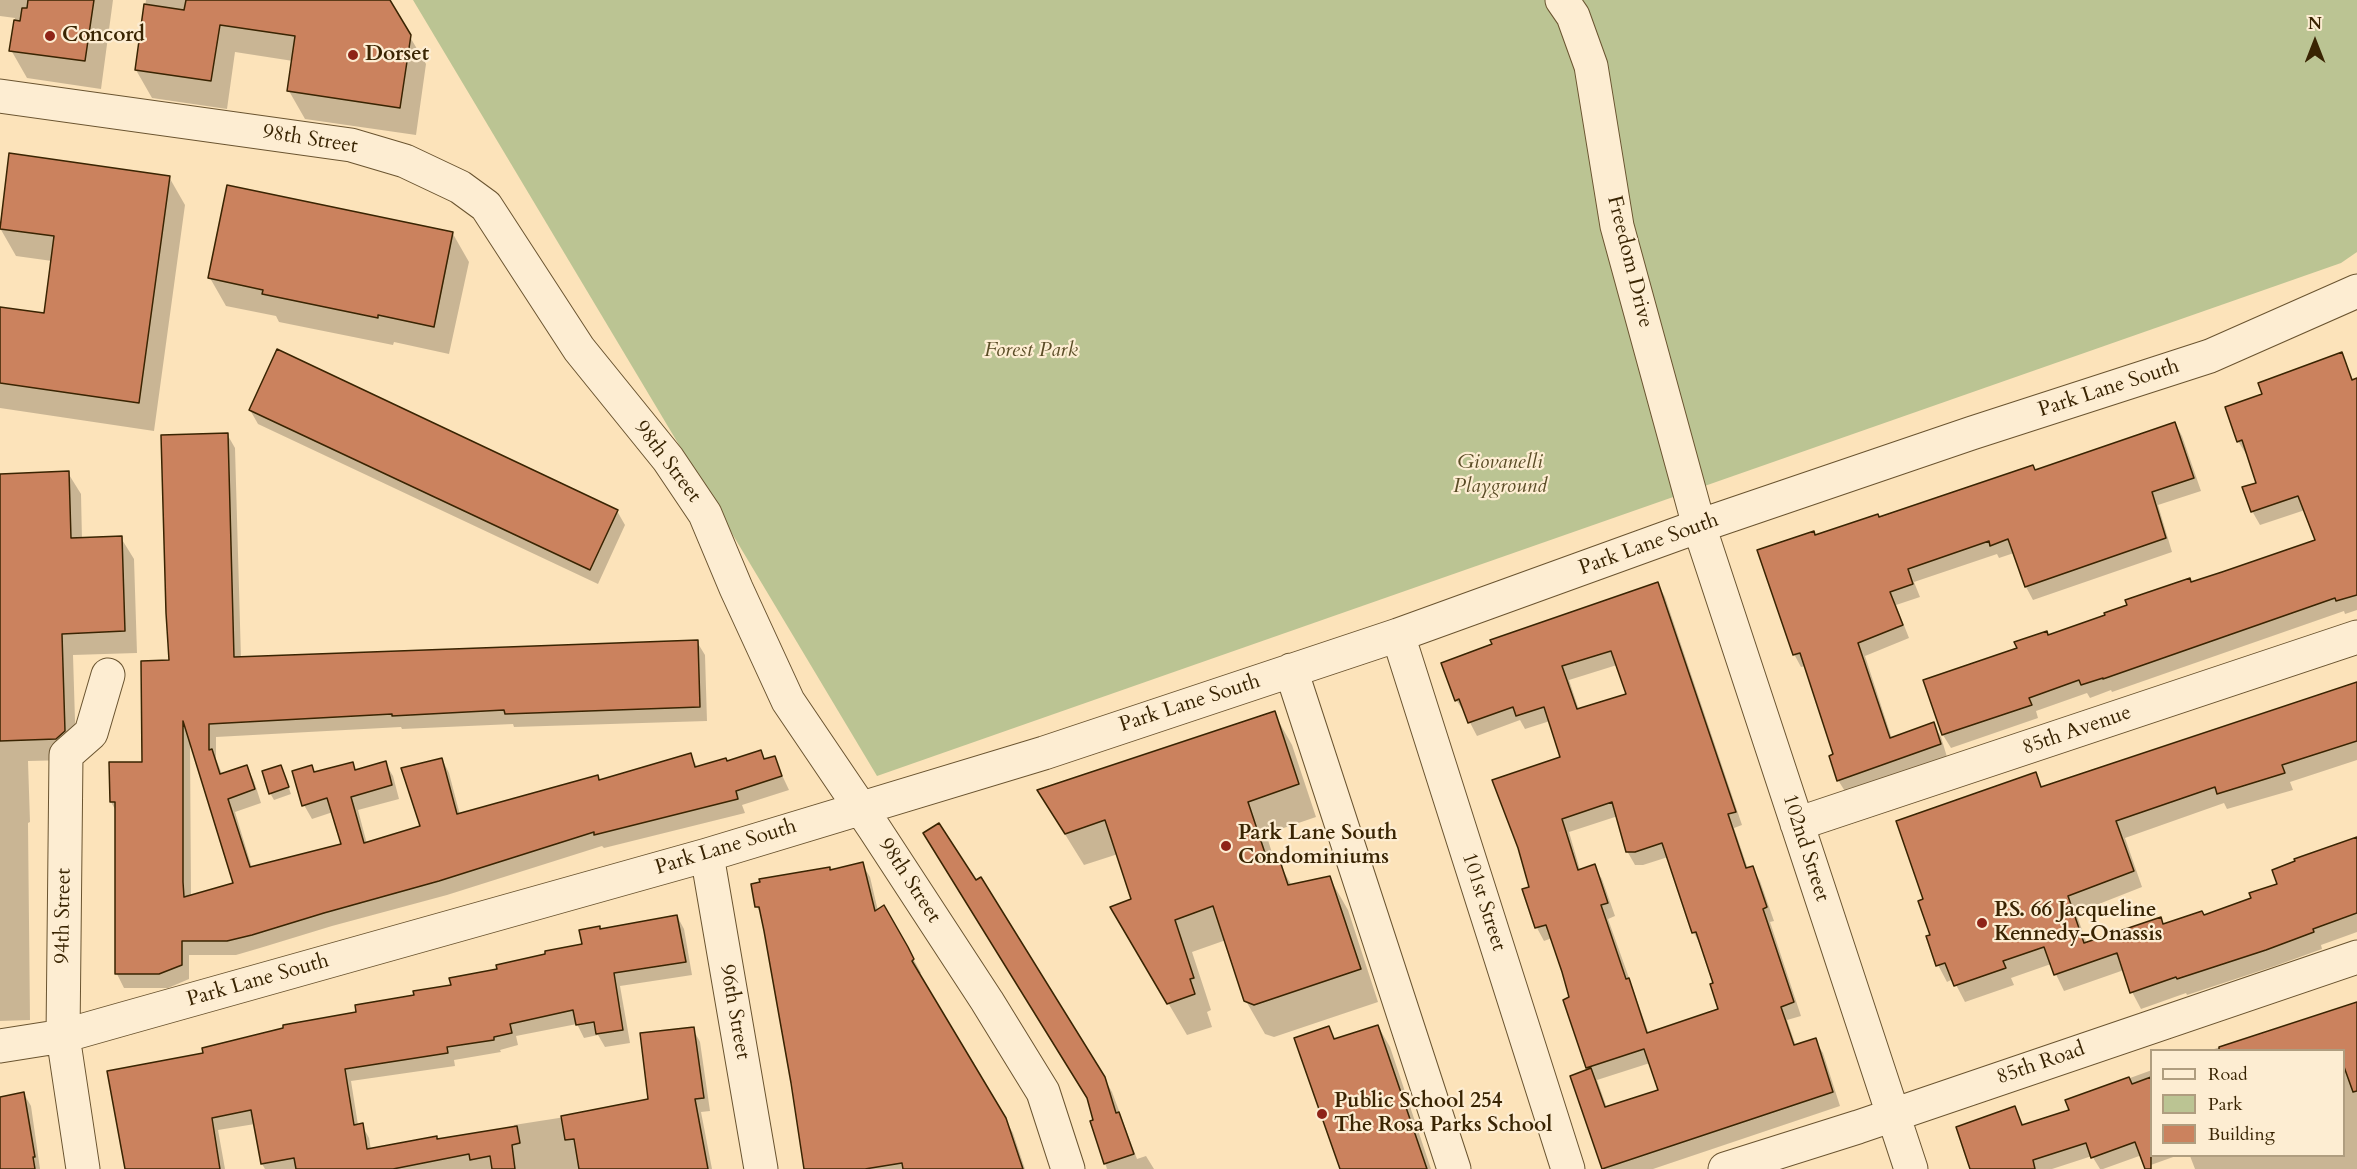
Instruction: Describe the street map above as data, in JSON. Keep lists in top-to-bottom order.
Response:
{
  "streets": {
    "street": [
      "98th Street",
      "Freedom Drive",
      "Park Lane South",
      "85th Avenue",
      "102nd Street",
      "101st Street",
      "94th Street",
      "96th Street",
      "85th Road"
    ]
  },
  "crossings": [
    ["98th Street", "Park Lane South"],
    ["Freedom Drive", "Park Lane South"],
    ["Freedom Drive", "102nd Street"],
    ["Park Lane South", "102nd Street"],
    ["Park Lane South", "101st Street"],
    ["Park Lane South", "94th Street"],
    ["Park Lane South", "96th Street"],
    ["85th Avenue", "102nd Street"],
    ["102nd Street", "85th Road"]
  ],
  "parks": ["Forest Park", "Giovanelli Playground"],
  "places": [
    "Concord",
    "Dorset",
    "Park Lane South Condominiums",
    "P.S. 66 Jacqueline Kennedy-Onassis",
    "Public School 254 The Rosa Parks School"
  ],
  "legend": ["Road", "Park", "Building"],
  "north": "top"
}
